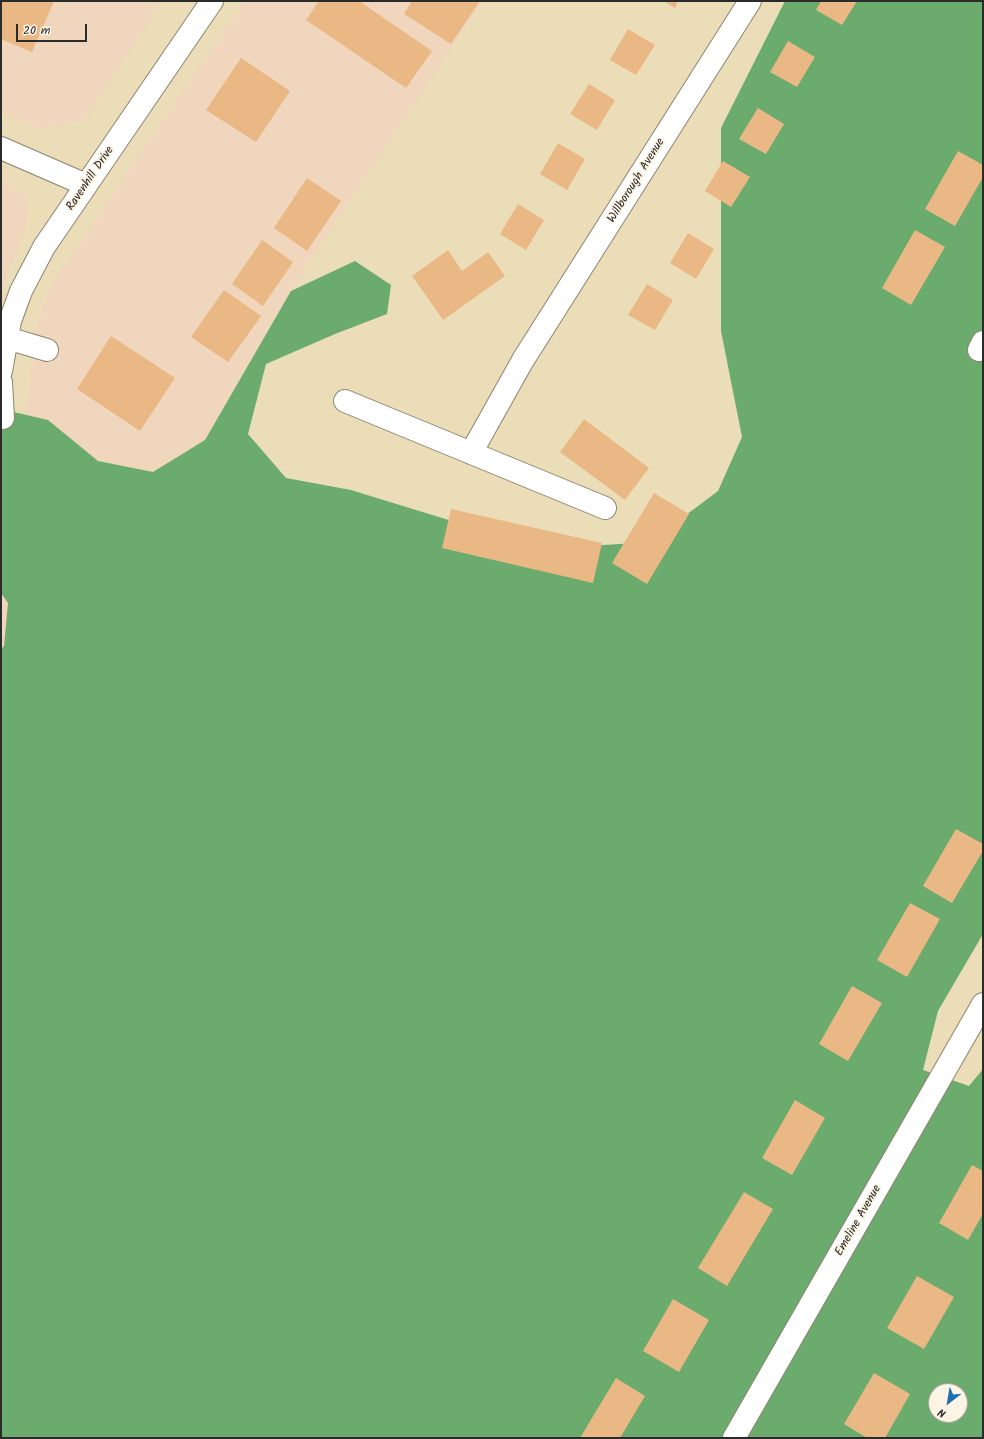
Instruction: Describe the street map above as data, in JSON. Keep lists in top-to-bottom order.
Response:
{
  "streets": {
    "street": ["Ravenhill Drive", "Willborough Avenue", "Emeline Avenue"]
  },
  "scale_bar": "20 m",
  "north": "bottom left"
}
